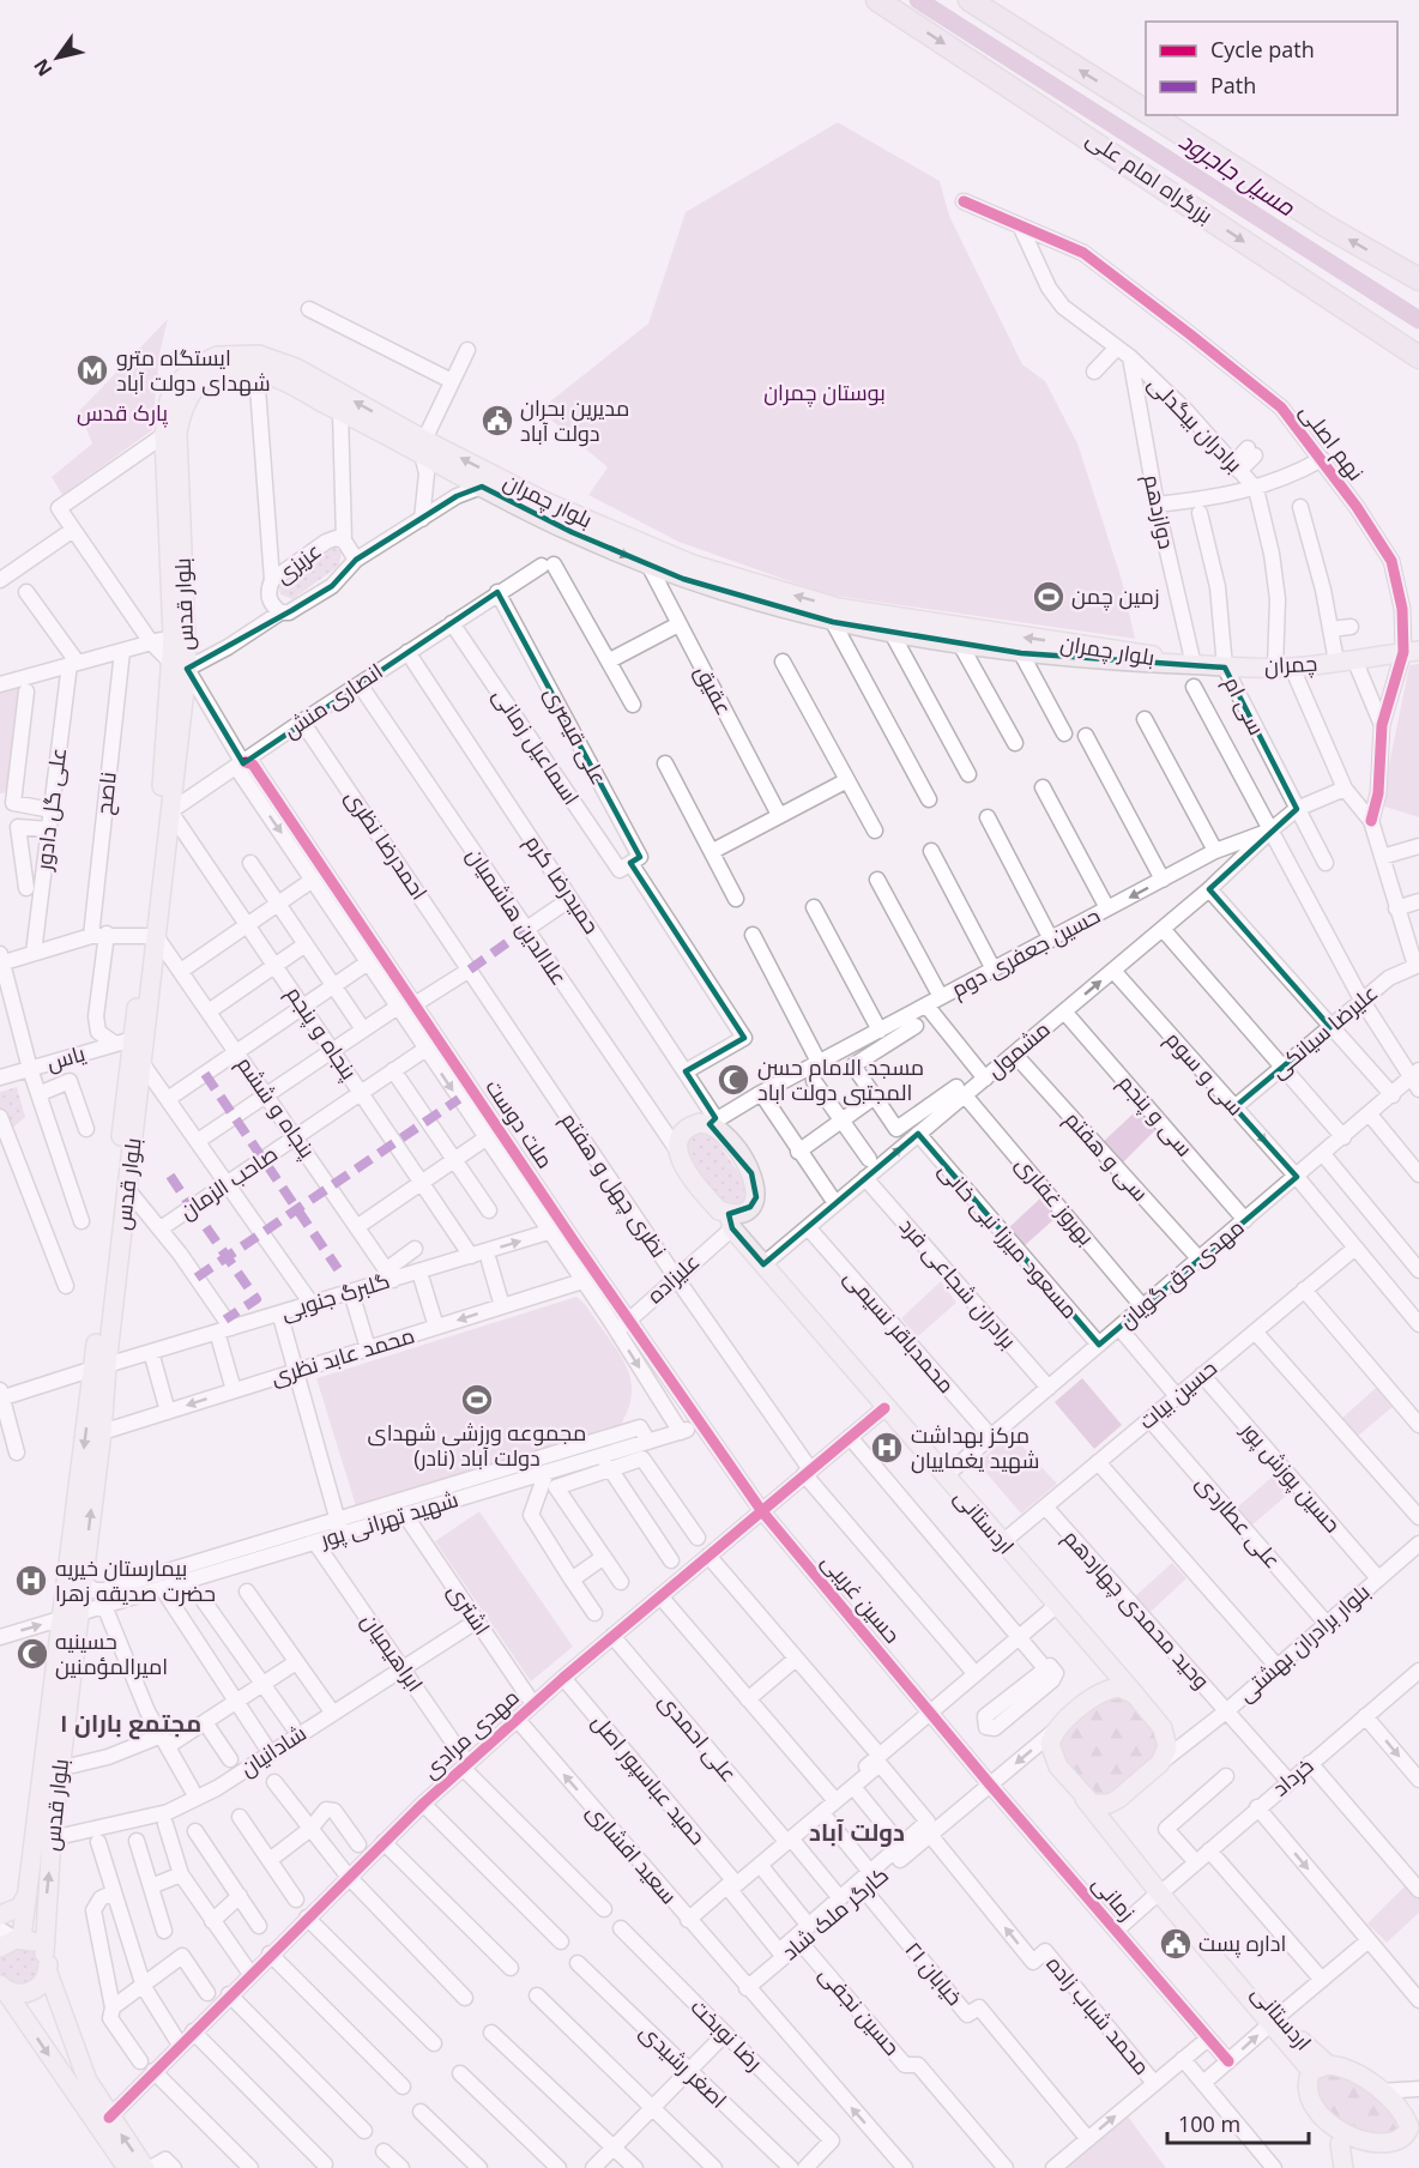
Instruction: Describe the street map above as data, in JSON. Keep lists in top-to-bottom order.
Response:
{
  "streets": {
    "highway": ["بزرگراه امام علی"],
    "main road": [
      "بلوار چمران",
      "بلوار قدس",
      "چمران",
      "اردستانی"
    ],
    "street": [
      "برادران بیگدلی",
      "نهم اصلی",
      "دوازدهم",
      "عزیزی",
      "عقیق",
      "انصاری منش",
      "سی ام",
      "علی قیصری",
      "اسماعیل زمانی",
      "ناصح",
      "علی گل دادور",
      "احمدرضا نظری",
      "حمیدرضا کرم",
      "علاالدین هاشمیان",
      "حسین جعفری دوم",
      "علیرضا سیانکی",
      "پنجاه و پنجم",
      "مشمول",
      "یاس",
      "سی و سوم",
      "پنجاه و ششم",
      "سی و پنجم",
      "ملت دوست",
      "سی و هفتم",
      "صاحب الزمان",
      "نظری چهل و هفتم",
      "بهروز غفاری",
      "مسعود میرزا نبی خانی",
      "مهدی حق گویان",
      "علیزاده",
      "برادران شجاعی فرد",
      "گلبرگ جنوبی",
      "محمدباقر نسیمی",
      "محمد عابد نظری",
      "حسین بیات",
      "حسین پوزش پور",
      "شهید تهرانی پور",
      "علی عطاردی",
      "حسین غریبی",
      "اشتری",
      "وحید محمدی چهاردهم",
      "بلوار برادران بهشتی",
      "ابراهیمیان",
      "مهدی مرادی",
      "علی احمدی",
      "شادانیان",
      "خرداد",
      "حمید عباسپور اصل",
      "سعید افشاری",
      "زمانی",
      "کارگر ملک شاد",
      "خیابان ۲۱",
      "حسین نجفی",
      "محمد شباب زاده",
      "رضا نوبخت",
      "اصغر رشیدی"
    ]
  },
  "crossings": [
    ["برادران بیگدلی", "نهم اصلی"],
    ["برادران بیگدلی", "دوازدهم"],
    ["برادران بیگدلی", "چمران"],
    ["نهم اصلی", "چمران"],
    ["بلوار چمران", "دوازدهم"],
    ["بلوار چمران", "بلوار قدس"],
    ["بلوار چمران", "چمران"],
    ["بلوار چمران", "عقیق"],
    ["دوازدهم", "چمران"],
    ["بلوار قدس", "انصاری منش"],
    ["بلوار قدس", "پنجاه و پنجم"],
    ["بلوار قدس", "یاس"],
    ["بلوار قدس", "پنجاه و ششم"],
    ["بلوار قدس", "گلبرگ جنوبی"],
    ["بلوار قدس", "محمد عابد نظری"],
    ["بلوار قدس", "شهید تهرانی پور"],
    ["بلوار قدس", "شادانیان"],
    ["چمران", "سی ام"],
    ["انصاری منش", "علی قیصری"],
    ["انصاری منش", "اسماعیل زمانی"],
    ["انصاری منش", "احمدرضا نظری"],
    ["انصاری منش", "حمیدرضا کرم"],
    ["انصاری منش", "علاالدین هاشمیان"],
    ["انصاری منش", "پنجاه و پنجم"],
    ["انصاری منش", "ملت دوست"],
    ["سی ام", "حسین جعفری دوم"],
    ["علی قیصری", "اسماعیل زمانی"],
    ["اسماعیل زمانی", "حمیدرضا کرم"],
    ["احمدرضا نظری", "نظری چهل و هفتم"],
    ["حمیدرضا کرم", "حسین جعفری دوم"],
    ["علاالدین هاشمیان", "اردستانی"],
    ["حسین جعفری دوم", "مشمول"],
    ["علیرضا سیانکی", "سی و سوم"],
    ["پنجاه و پنجم", "صاحب الزمان"],
    ["پنجاه و پنجم", "گلبرگ جنوبی"],
    ["مشمول", "سی و سوم"],
    ["مشمول", "سی و پنجم"],
    ["مشمول", "سی و هفتم"],
    ["مشمول", "بهروز غفاری"],
    ["مشمول", "مسعود میرزا نبی خانی"],
    ["مشمول", "برادران شجاعی فرد"],
    ["مشمول", "محمدباقر نسیمی"],
    ["مشمول", "اردستانی"],
    ["سی و سوم", "مهدی حق گویان"],
    ["سی و سوم", "حسین بیات"],
    ["پنجاه و ششم", "صاحب الزمان"],
    ["پنجاه و ششم", "گلبرگ جنوبی"],
    ["سی و پنجم", "مهدی حق گویان"],
    ["ملت دوست", "صاحب الزمان"],
    ["ملت دوست", "علیزاده"],
    ["ملت دوست", "گلبرگ جنوبی"],
    ["ملت دوست", "محمد عابد نظری"],
    ["ملت دوست", "شهید تهرانی پور"],
    ["ملت دوست", "حسین غریبی"],
    ["ملت دوست", "مهدی مرادی"],
    ["سی و هفتم", "مهدی حق گویان"],
    ["نظری چهل و هفتم", "علیزاده"],
    ["نظری چهل و هفتم", "مهدی مرادی"],
    ["بهروز غفاری", "مهدی حق گویان"],
    ["مسعود میرزا نبی خانی", "مهدی حق گویان"],
    ["مهدی حق گویان", "برادران شجاعی فرد"],
    ["مهدی حق گویان", "محمدباقر نسیمی"],
    ["مهدی حق گویان", "اردستانی"],
    ["علیزاده", "اردستانی"],
    ["حسین بیات", "حسین پوزش پور"],
    ["حسین بیات", "اردستانی"],
    ["حسین بیات", "علی عطاردی"],
    ["حسین بیات", "وحید محمدی چهاردهم"],
    ["حسین پوزش پور", "بلوار برادران بهشتی"],
    ["شهید تهرانی پور", "اشتری"],
    ["شهید تهرانی پور", "ابراهیمیان"],
    ["اردستانی", "بلوار برادران بهشتی"],
    ["اردستانی", "مهدی مرادی"],
    ["اردستانی", "خرداد"],
    ["اردستانی", "کارگر ملک شاد"],
    ["علی عطاردی", "بلوار برادران بهشتی"],
    ["حسین غریبی", "مهدی مرادی"],
    ["حسین غریبی", "زمانی"],
    ["حسین غریبی", "کارگر ملک شاد"],
    ["اشتری", "مهدی مرادی"],
    ["اشتری", "شادانیان"],
    ["وحید محمدی چهاردهم", "بلوار برادران بهشتی"],
    ["وحید محمدی چهاردهم", "خرداد"],
    ["بلوار برادران بهشتی", "کارگر ملک شاد"],
    ["ابراهیمیان", "مهدی مرادی"],
    ["ابراهیمیان", "شادانیان"],
    ["مهدی مرادی", "علی احمدی"],
    ["مهدی مرادی", "حمید عباسپور اصل"],
    ["مهدی مرادی", "سعید افشاری"],
    ["خرداد", "زمانی"],
    ["سعید افشاری", "کارگر ملک شاد"],
    ["زمانی", "کارگر ملک شاد"],
    ["کارگر ملک شاد", "خیابان ۲۱"],
    ["کارگر ملک شاد", "حسین نجفی"],
    ["کارگر ملک شاد", "محمد شباب زاده"]
  ],
  "one_way": ["محمد شباب زاده"],
  "districts": ["مجتمع باران ١", "دولت آباد"],
  "water": ["مسیل جاجرود"],
  "parks": ["بوستان چمران", "پارک قدس"],
  "places": {
    "metro station": ["ایستگاه مترو شهدای دولت آباد"],
    "public building": ["مدیرین بحران دولت آباد", "اداره پست"],
    "sports": ["زمین چمن", "مجموعه ورزشی شهدای دولت آباد (نادر)"],
    "mosque": ["مسجد الامام حسن المجتبى دولت اباد", "حسینیه امیرالمؤمنین"],
    "hospital": ["مرکز بهداشت شهید یغماییان", "بیمارستان خیریه حضرت صدیقه زهرا"]
  },
  "legend": ["Cycle path", "Path"],
  "scale_bar": "100 m",
  "north": "bottom left"
}
